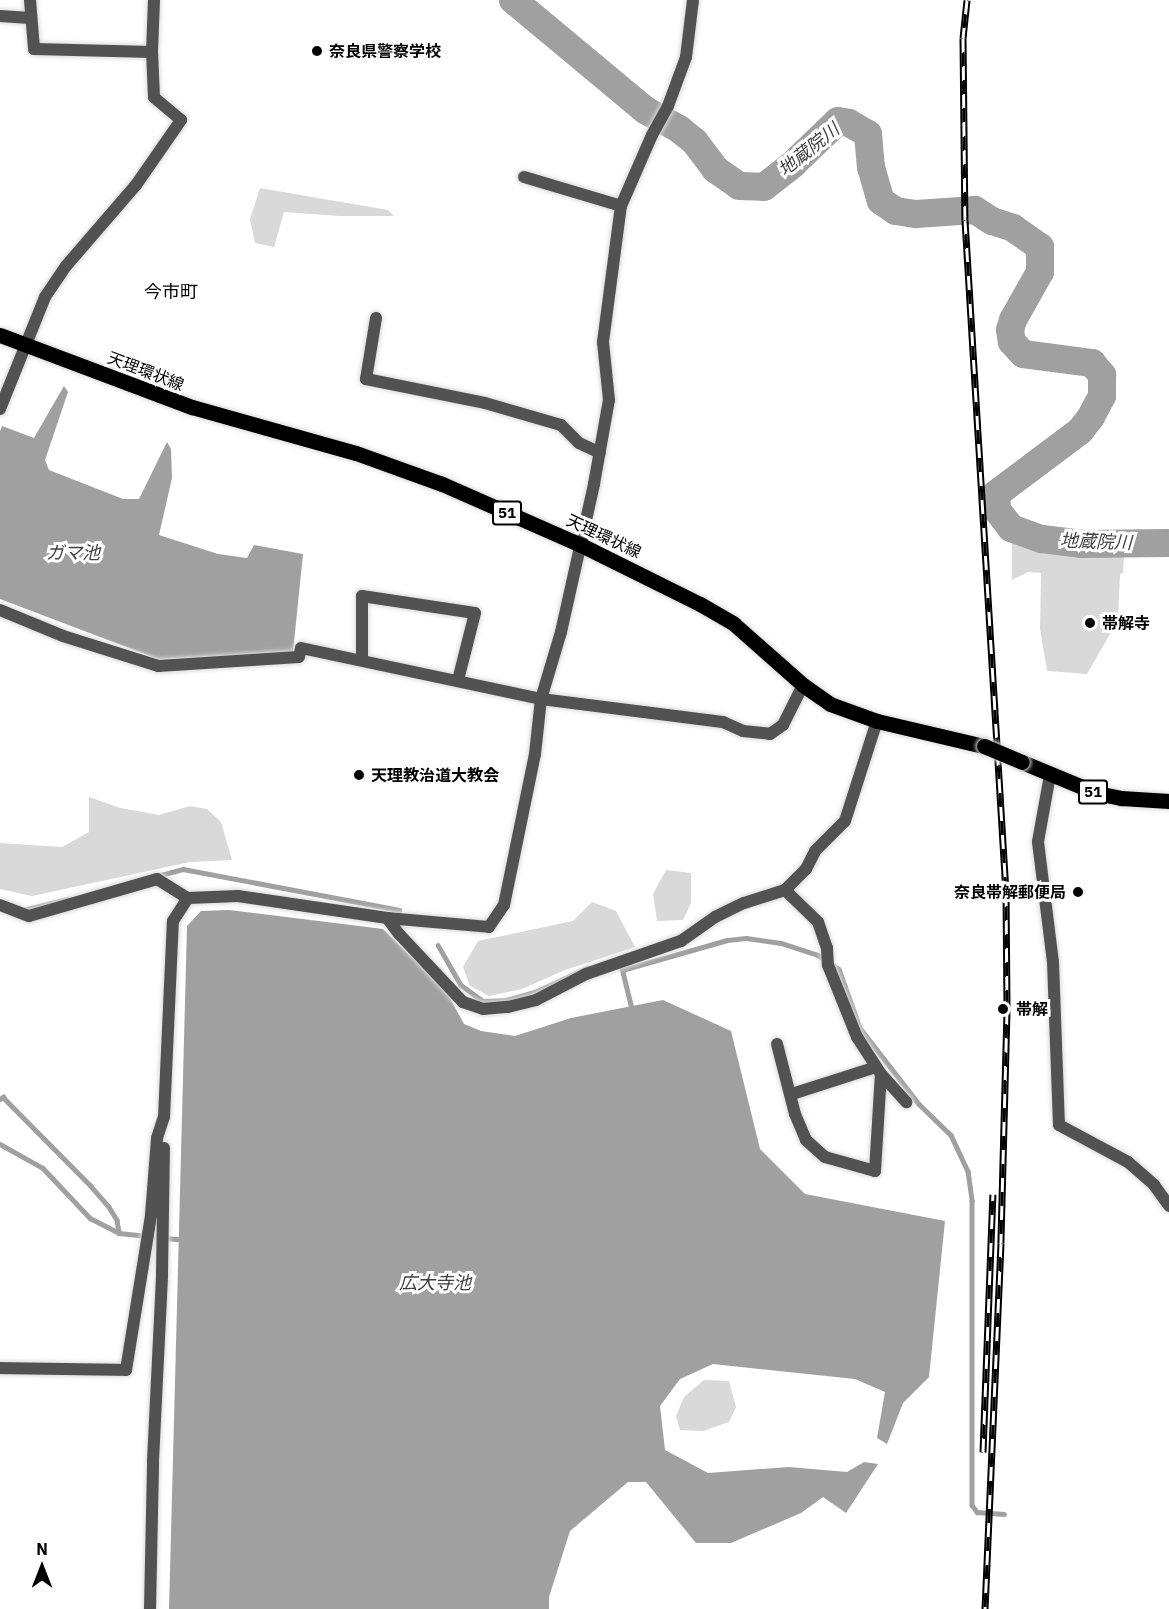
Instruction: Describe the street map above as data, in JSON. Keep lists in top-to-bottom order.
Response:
{
  "streets": {
    "main road": ["天理環状線", "51"]
  },
  "districts": ["今市町"],
  "water": ["地蔵院川", "ガマ池", "広大寺池"],
  "places": [
    "奈良県警察学校",
    "帯解寺",
    "天理教治道大教会",
    "奈良帯解郵便局",
    "帯解"
  ],
  "north": "top"
}
